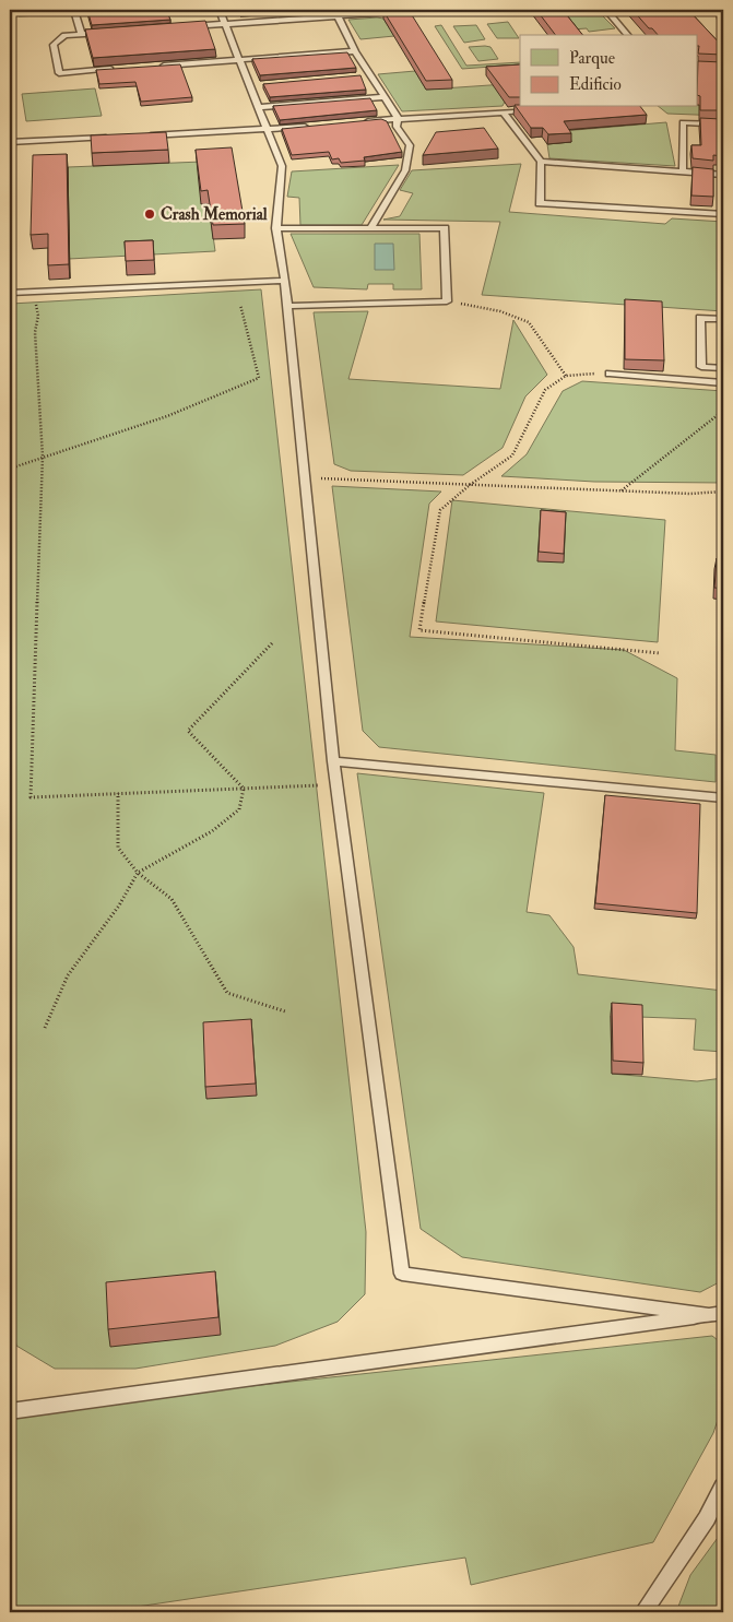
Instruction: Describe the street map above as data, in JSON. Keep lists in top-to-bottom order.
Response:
{
  "places": ["Crash Memorial"],
  "legend": ["Parque", "Edificio"]
}
